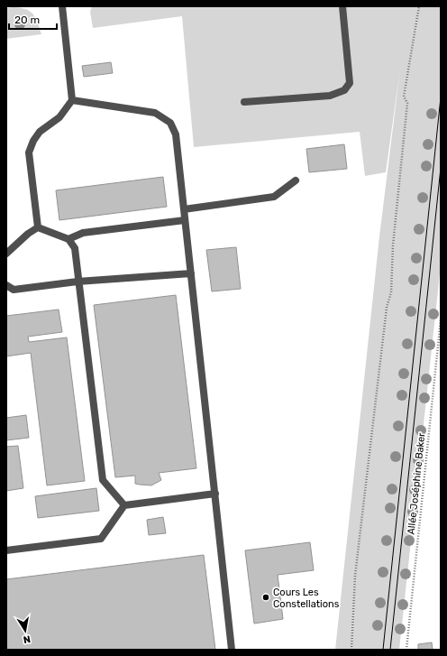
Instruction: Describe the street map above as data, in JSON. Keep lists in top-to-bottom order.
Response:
{
  "streets": {
    "path": ["Allée Joséphine Baker"]
  },
  "places": ["Cours Les Constellations"],
  "scale_bar": "20 m",
  "north": "bottom"
}
